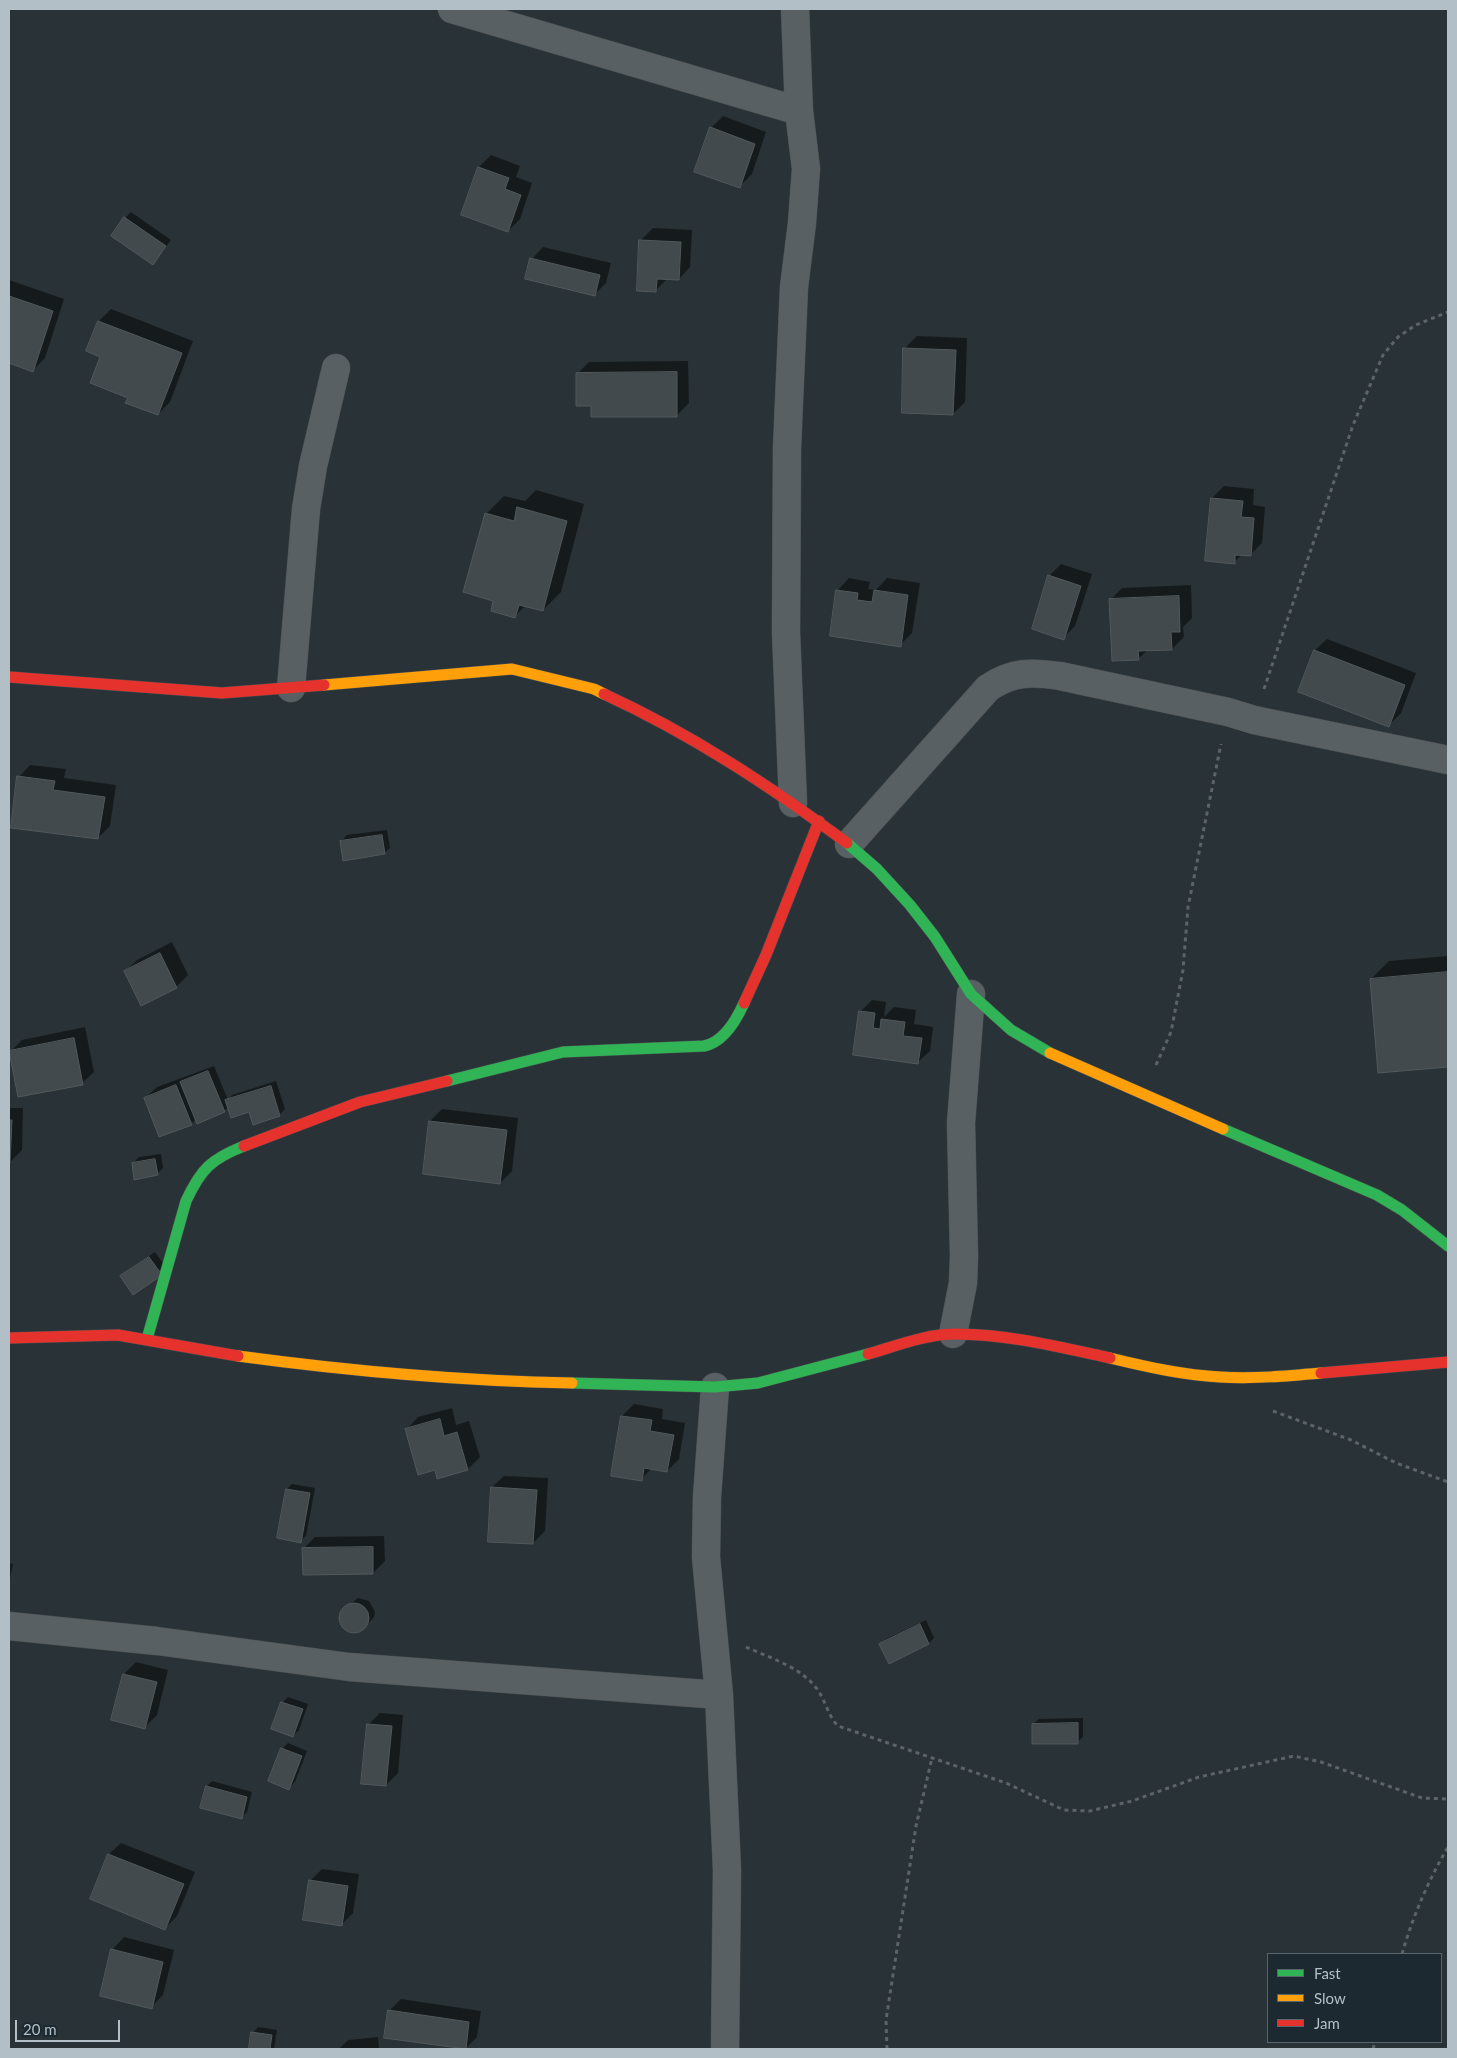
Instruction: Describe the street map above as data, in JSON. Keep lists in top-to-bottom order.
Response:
{
  "legend": ["Fast", "Slow", "Jam"],
  "scale_bar": "20 m"
}
